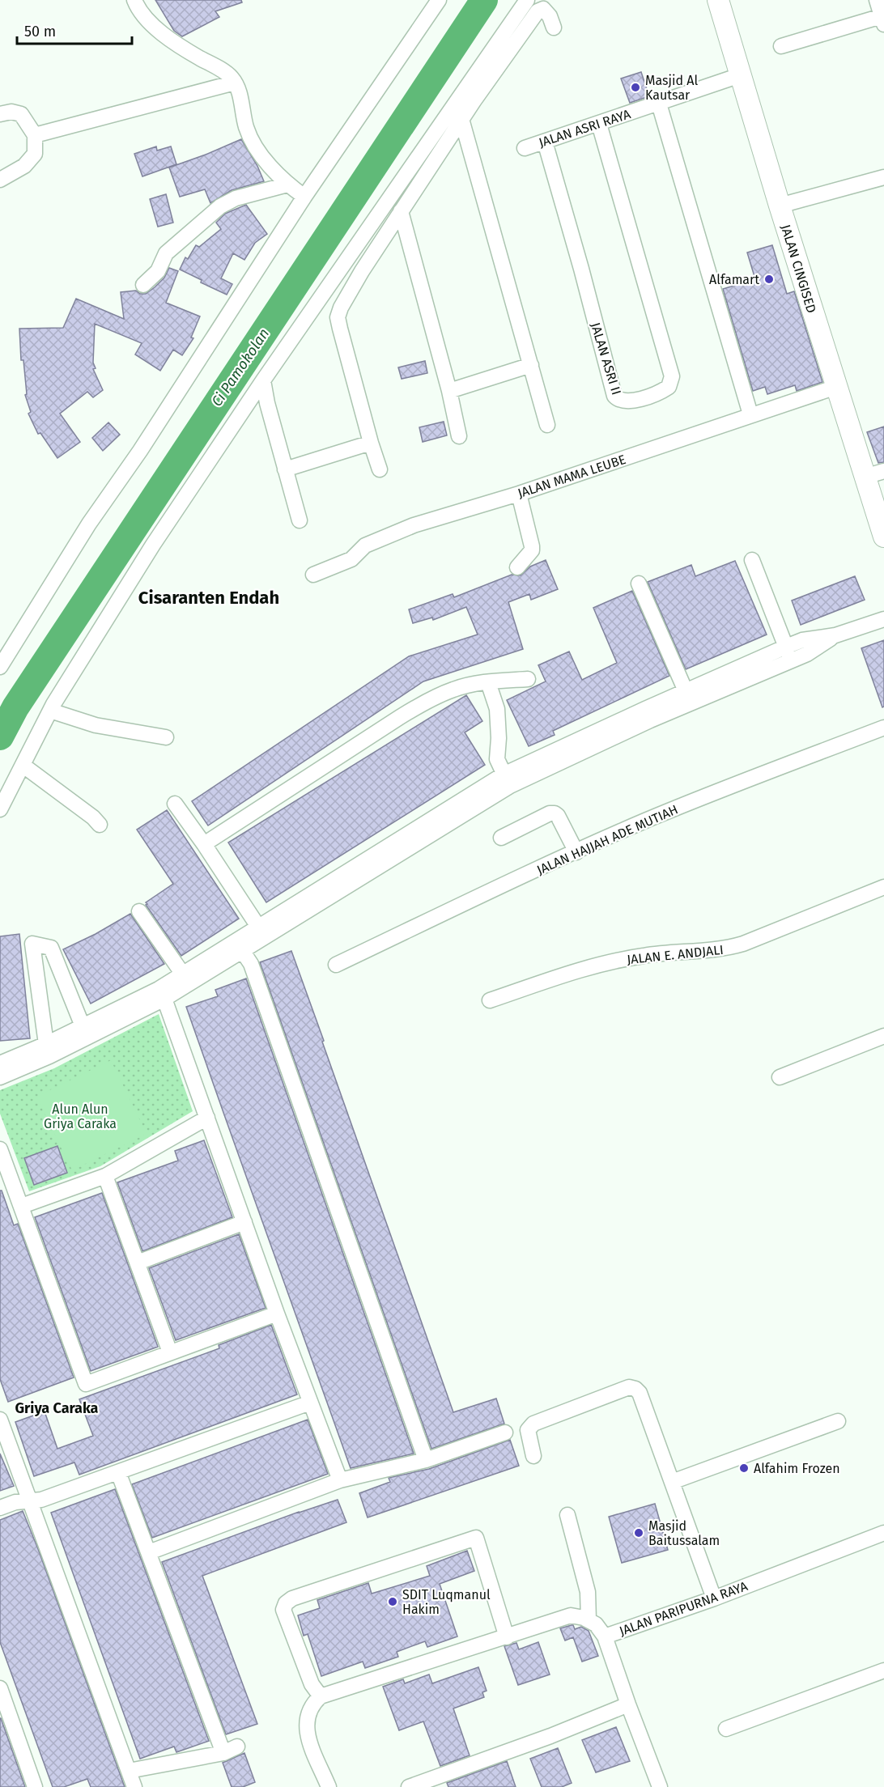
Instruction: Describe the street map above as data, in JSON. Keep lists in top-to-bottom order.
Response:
{
  "streets": {
    "main road": ["JALAN CINGISED"],
    "street": [
      "JALAN ASRI RAYA",
      "JALAN ASRI II",
      "JALAN MAMA LEUBE",
      "JALAN HAJJAH ADE MUTIAH",
      "JALAN E. ANDJALI",
      "JALAN PARIPURNA RAYA"
    ]
  },
  "crossings": [
    ["JALAN ASRI RAYA", "JALAN CINGISED"],
    ["JALAN ASRI RAYA", "JALAN ASRI II"],
    ["JALAN CINGISED", "JALAN MAMA LEUBE"]
  ],
  "districts": ["Cisaranten Endah", "Griya Caraka"],
  "water": ["Ci Pamokolan"],
  "parks": ["Alun Alun Griya Caraka"],
  "places": [
    "Masjid Al Kautsar",
    "Alfamart",
    "Alfahim Frozen",
    "Masjid Baitussalam",
    "SDIT Luqmanul Hakim"
  ],
  "scale_bar": "50 m"
}
